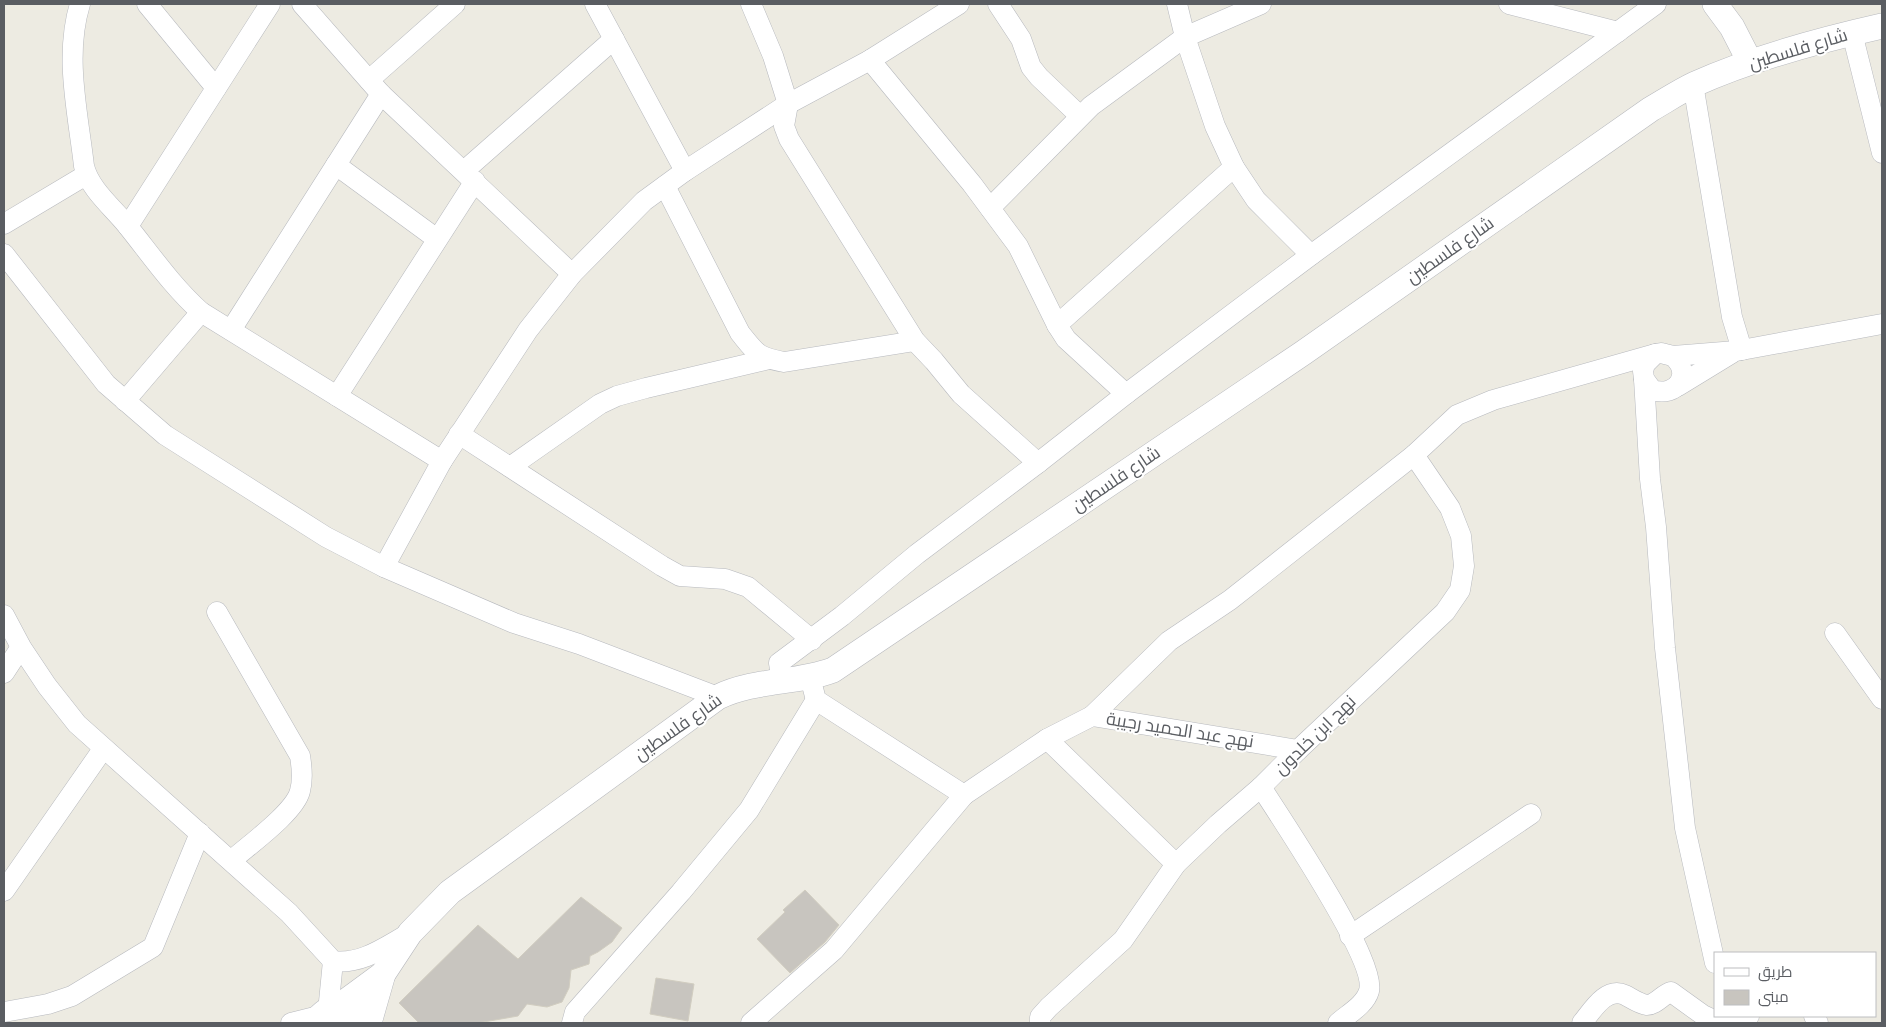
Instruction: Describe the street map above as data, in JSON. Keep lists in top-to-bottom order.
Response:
{
  "streets": {
    "street": ["شارع فلسطين", "نهج عبد الحميد رجيبة", "نهج ابن خلدون"]
  },
  "crossings": [
    ["نهج عبد الحميد رجيبة", "نهج ابن خلدون"]
  ],
  "legend": ["طريق", "مبنى"]
}
